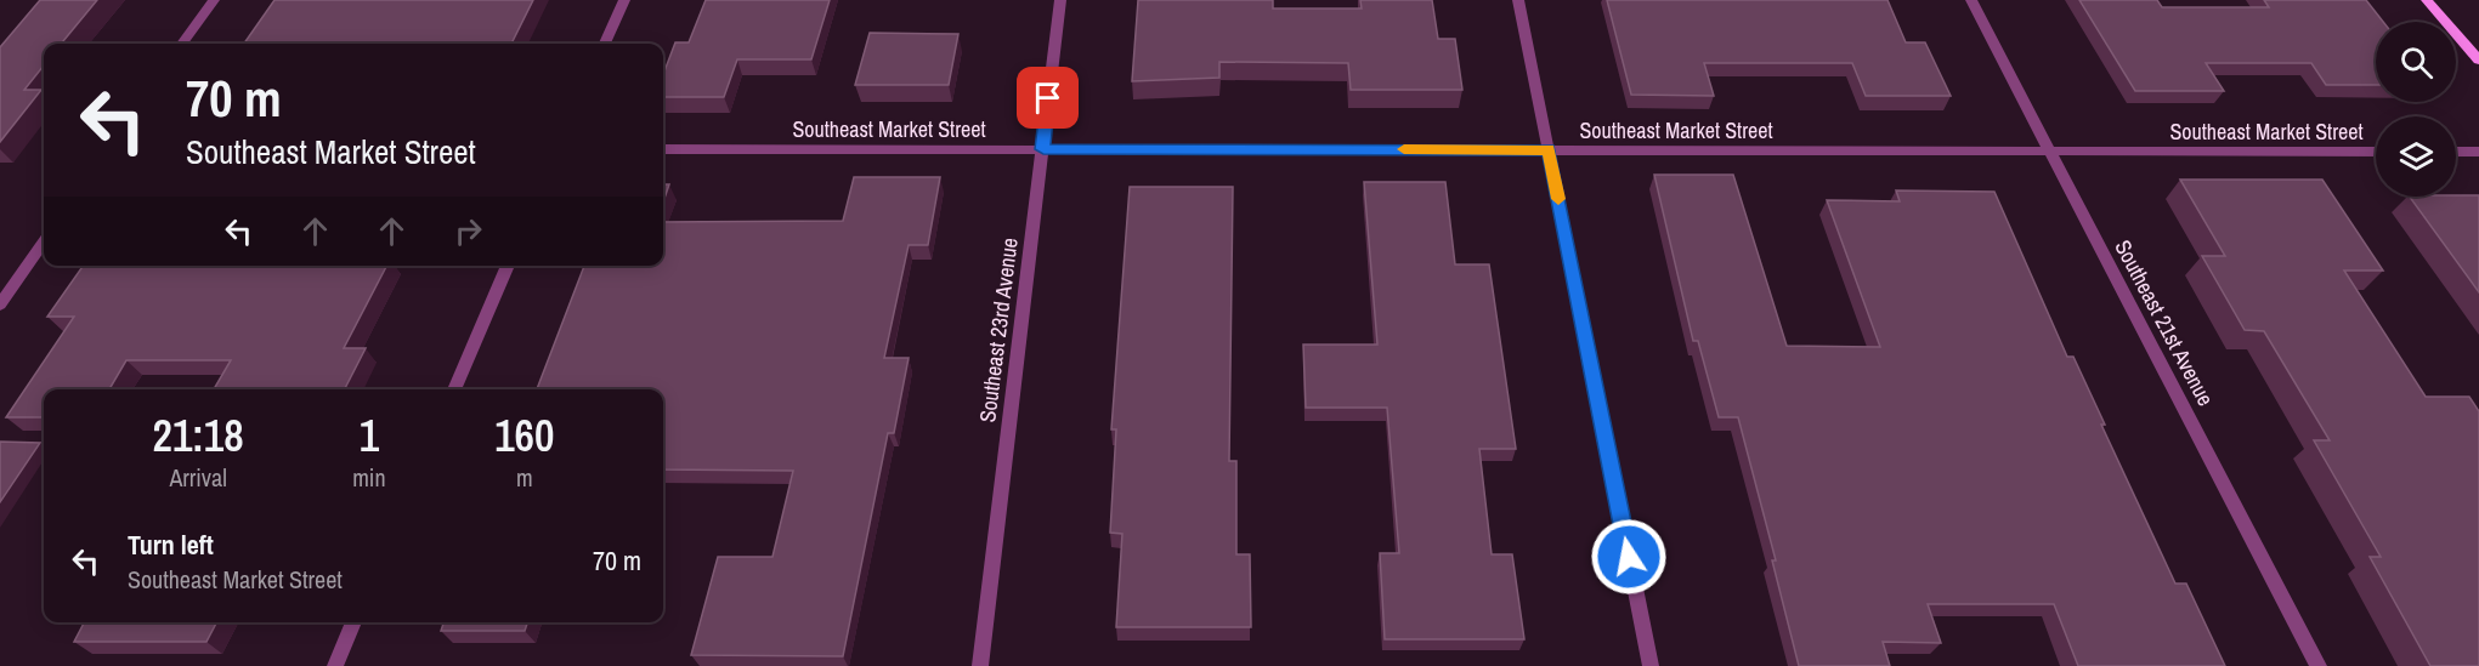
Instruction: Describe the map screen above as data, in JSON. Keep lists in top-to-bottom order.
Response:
{
  "streets": {
    "street": ["Southeast Market Street", "Southeast 21st Avenue", "Southeast 23rd Avenue"]
  },
  "crossings": [
    ["Southeast Market Street", "Southeast 21st Avenue"],
    ["Southeast Market Street", "Southeast 23rd Avenue"]
  ],
  "page": {
    "turn": ["70 m", "Southeast Market Street"],
    "eta": [
      "21:18",
      "Arrival",
      "1",
      "min",
      "160",
      "m"
    ],
    "list": [
      {
        "name": "Turn left",
        "note": "Southeast Market Street",
        "value": "70 m"
      }
    ]
  }
}
